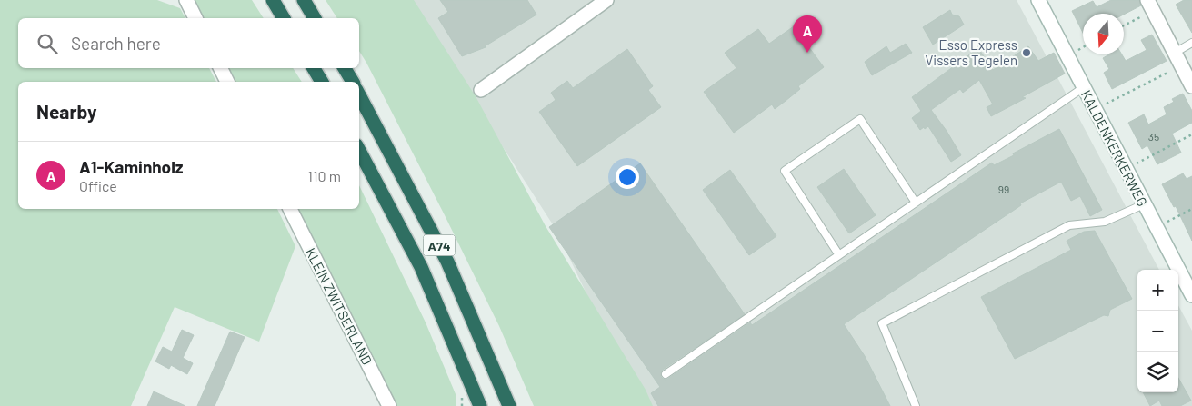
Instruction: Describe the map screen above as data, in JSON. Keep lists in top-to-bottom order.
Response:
{
  "streets": {
    "highway": ["A74"],
    "street": ["KALDENKERKERWEG", "KLEIN ZWITSERLAND"]
  },
  "places": ["Esso Express Vissers Tegelen"],
  "house_numbers": ["35", "99"],
  "north": "bottom",
  "page": {
    "pins": "A",
    "search": "Search here",
    "heading": "Nearby",
    "list": [
      {
        "mark": "A",
        "name": "A1-Kaminholz",
        "note": "Office",
        "value": "110 m"
      }
    ],
    "map_buttons": ["+", "−"]
  }
}
